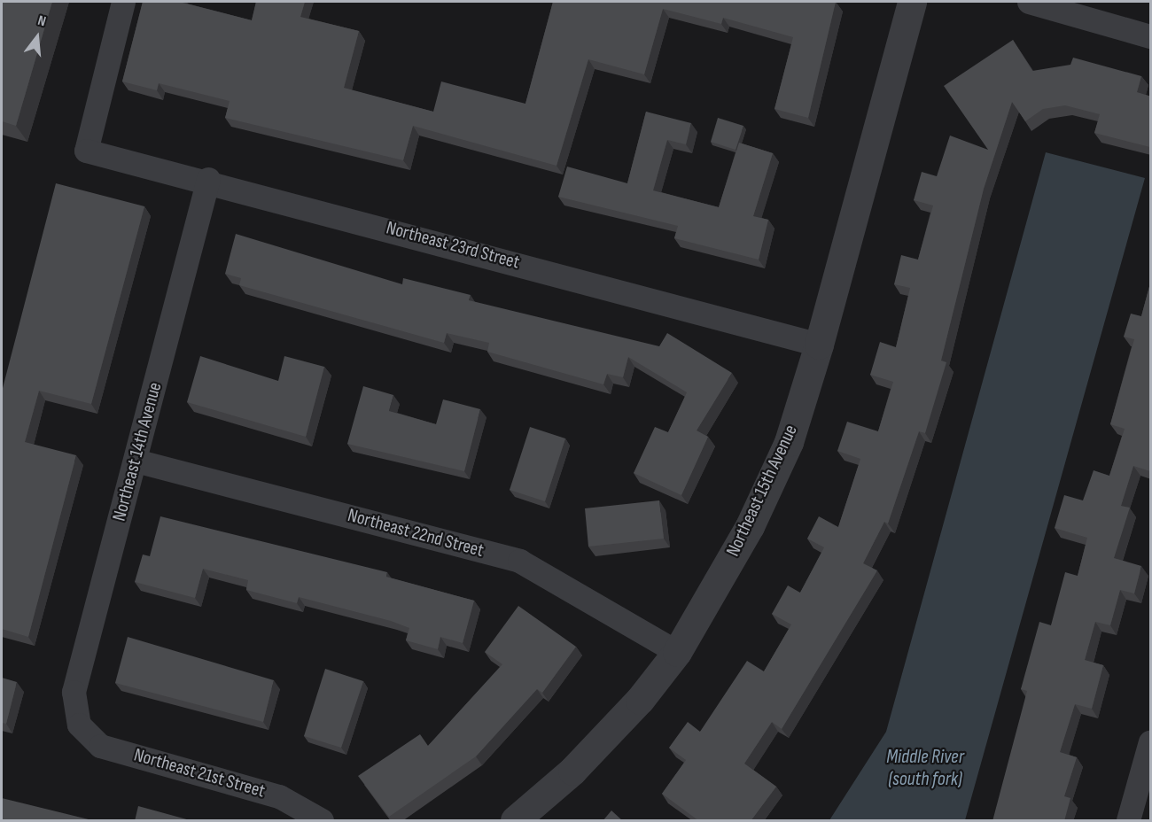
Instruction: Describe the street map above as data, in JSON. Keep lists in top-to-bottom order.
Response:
{
  "streets": {
    "street": [
      "Northeast 23rd Street",
      "Northeast 14th Avenue",
      "Northeast 15th Avenue",
      "Northeast 22nd Street",
      "Northeast 21st Street"
    ]
  },
  "crossings": [
    ["Northeast 23rd Street", "Northeast 14th Avenue"],
    ["Northeast 23rd Street", "Northeast 15th Avenue"],
    ["Northeast 14th Avenue", "Northeast 22nd Street"],
    ["Northeast 14th Avenue", "Northeast 21st Street"],
    ["Northeast 15th Avenue", "Northeast 22nd Street"]
  ],
  "water": ["Middle River (south fork)"],
  "north": "top"
}
